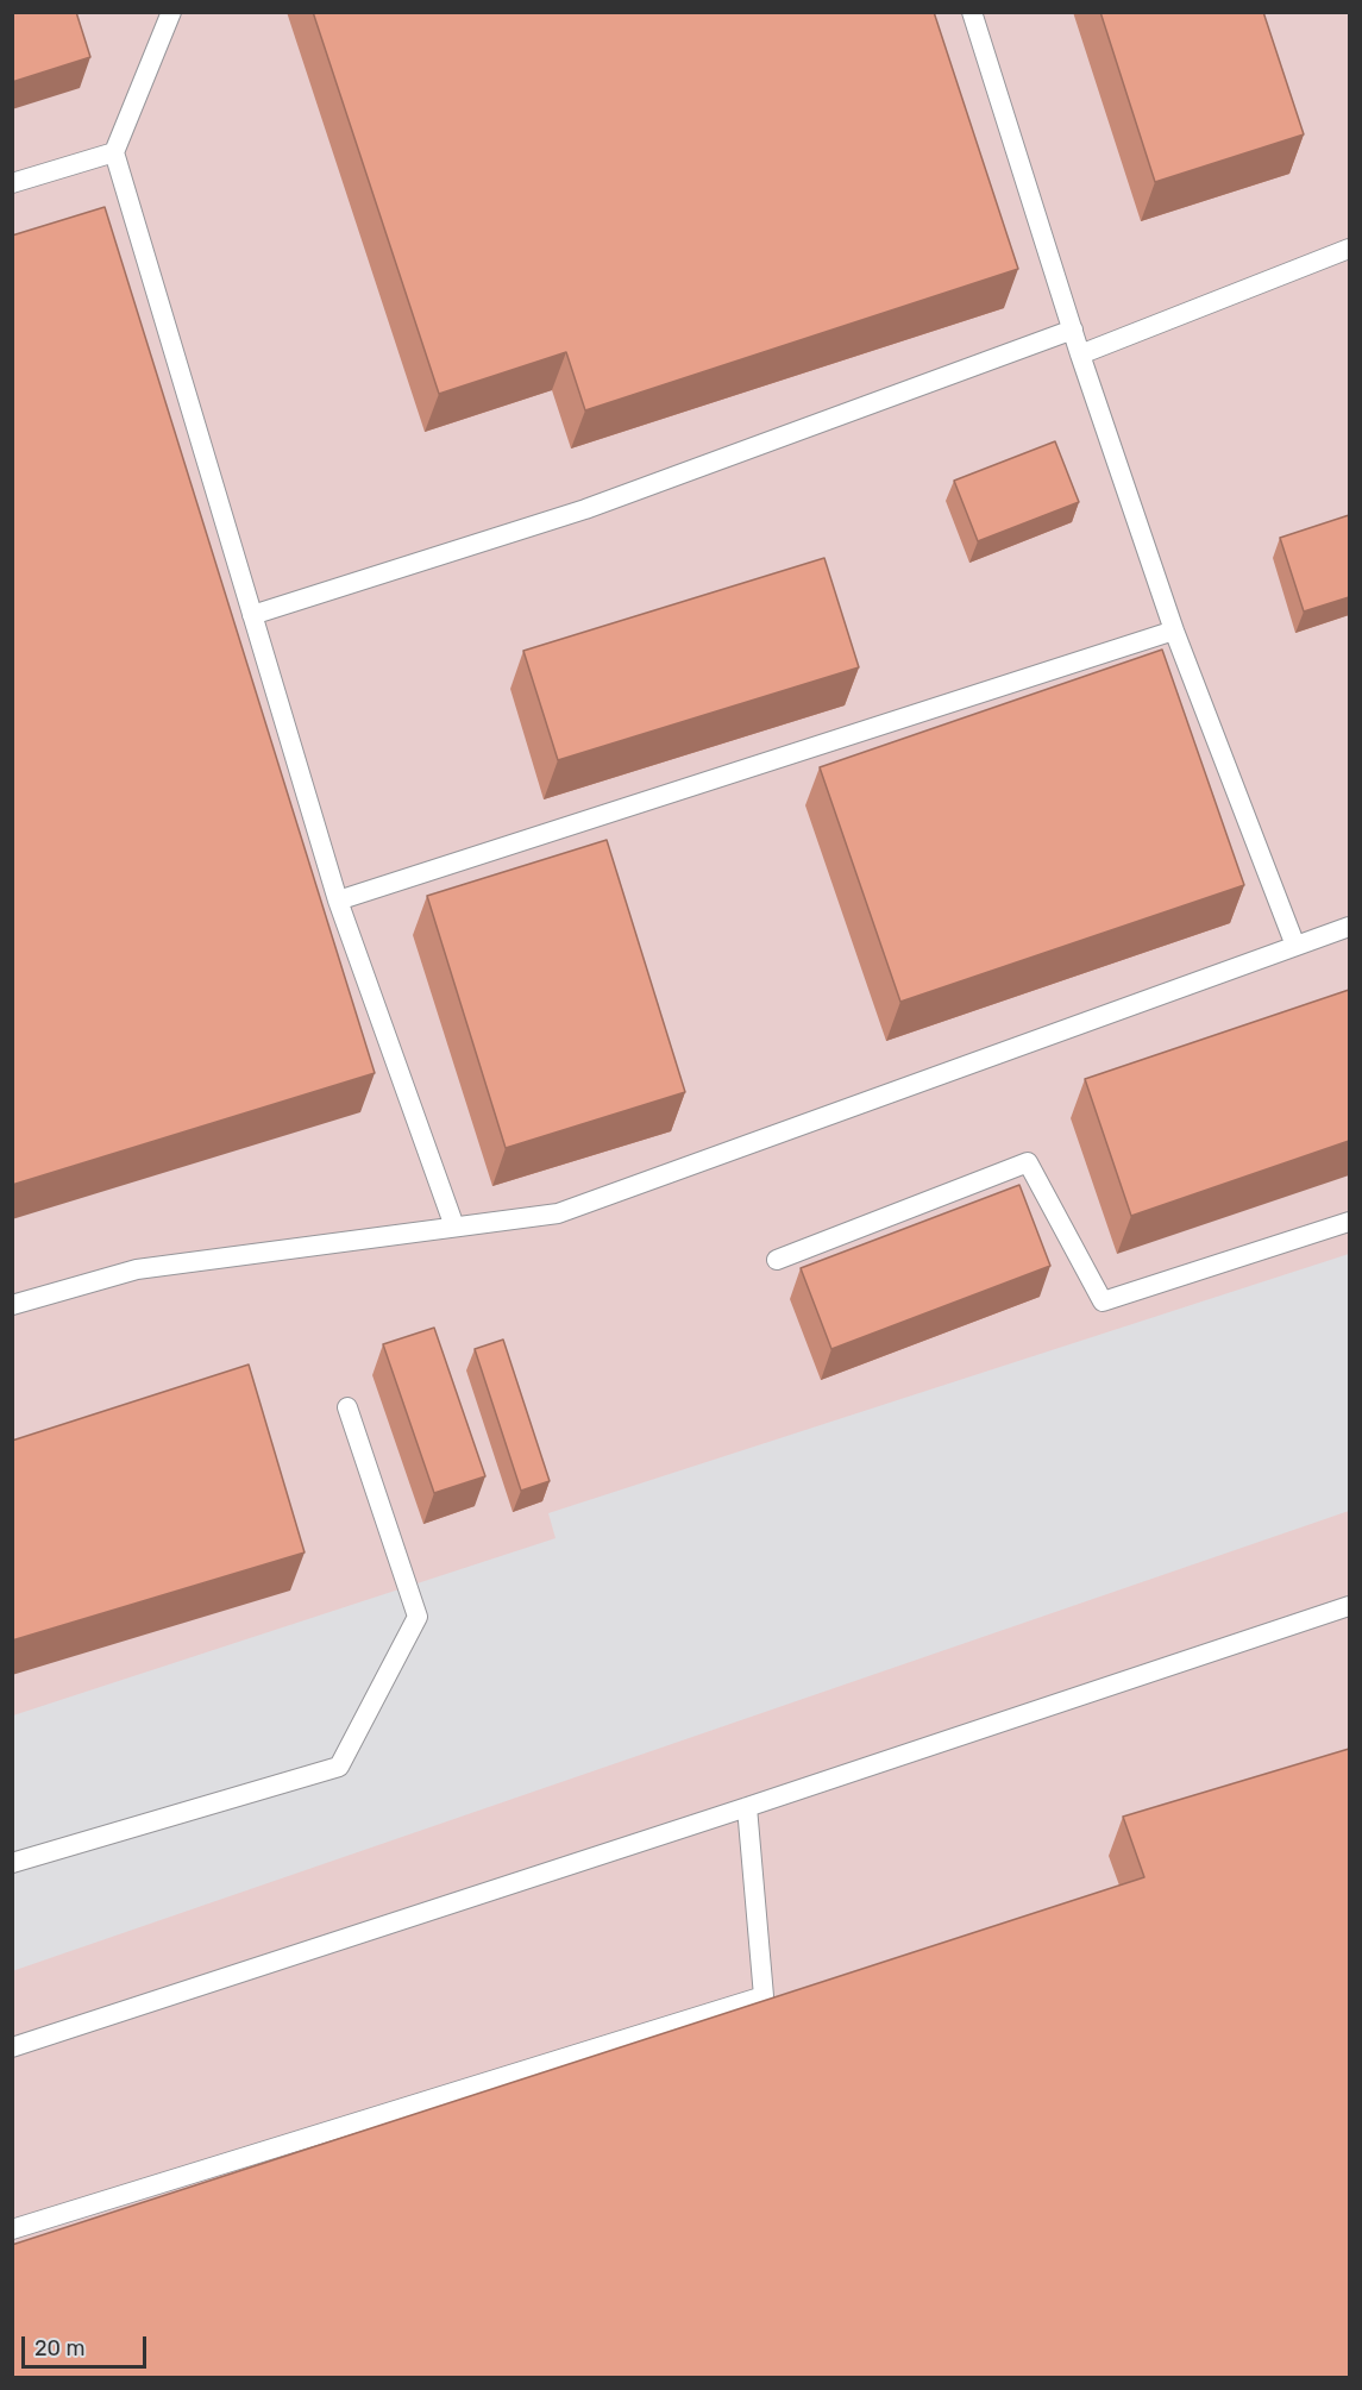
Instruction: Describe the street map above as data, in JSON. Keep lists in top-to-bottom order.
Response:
{
  "scale_bar": "20 m"
}
